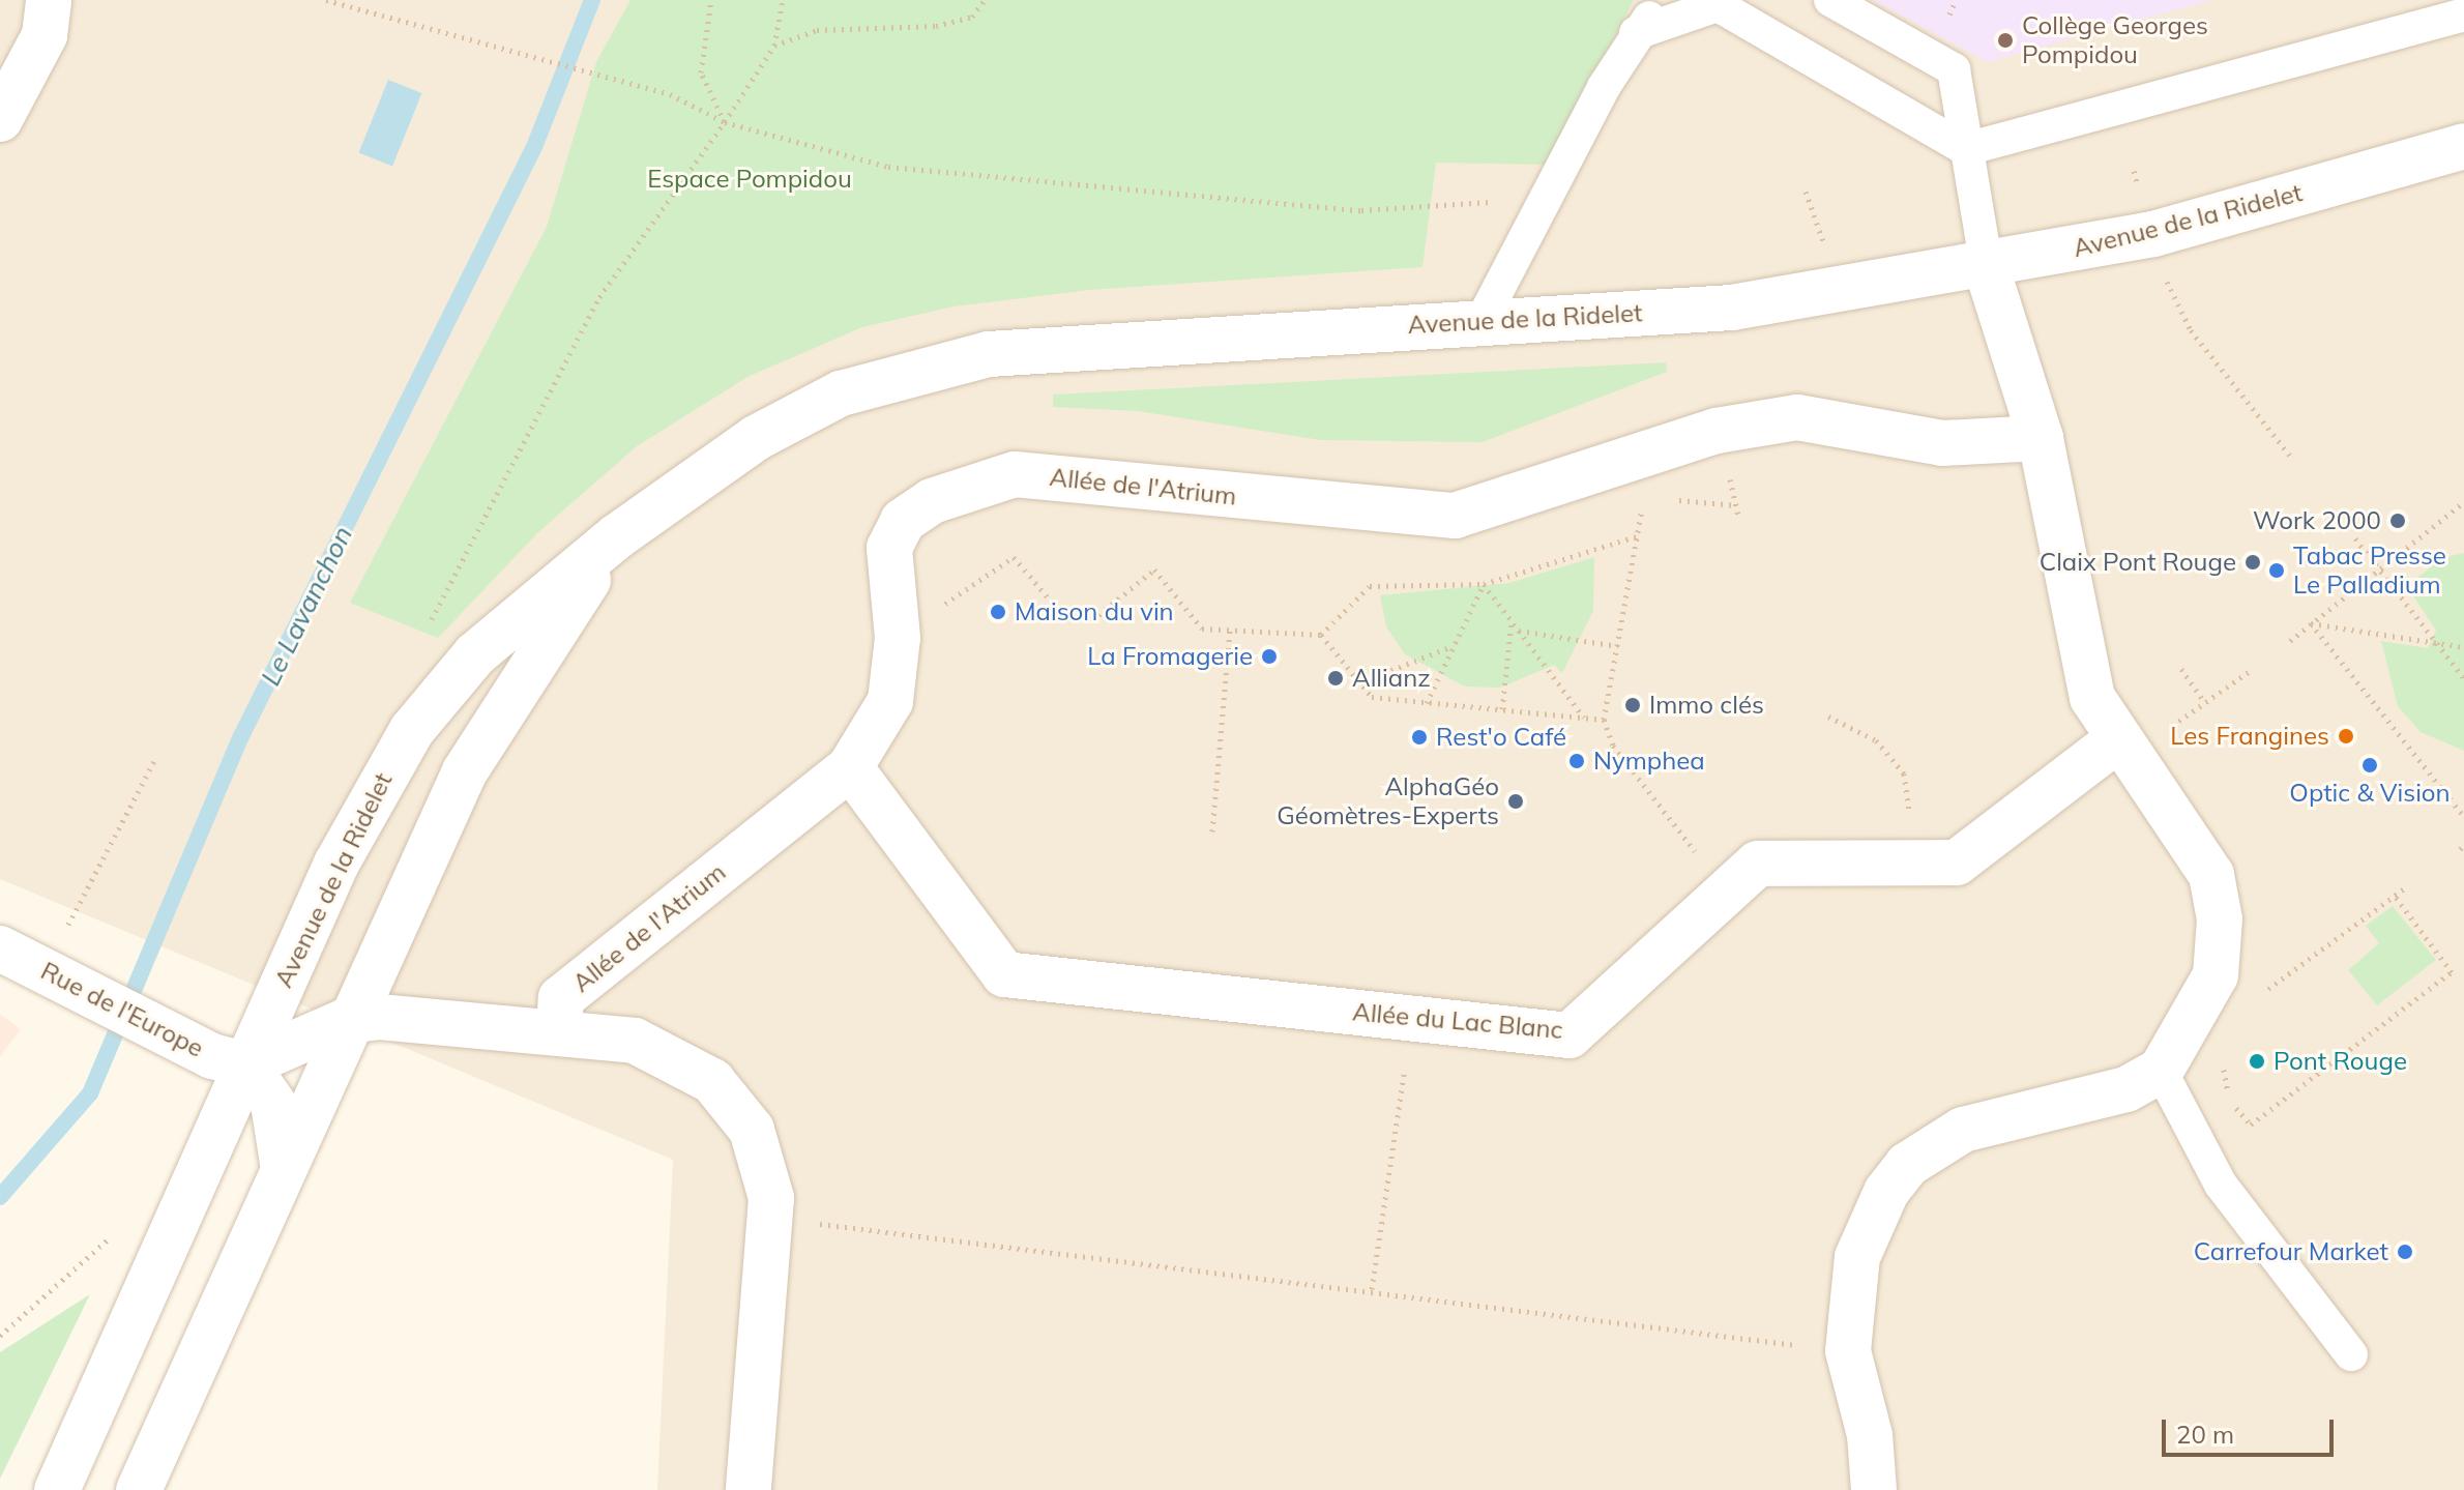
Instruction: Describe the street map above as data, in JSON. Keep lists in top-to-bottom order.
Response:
{
  "streets": {
    "street": [
      "Avenue de la Ridelet",
      "Allée de l'Atrium",
      "Rue de l'Europe",
      "Allée du Lac Blanc"
    ]
  },
  "crossings": [
    ["Avenue de la Ridelet", "Rue de l'Europe"],
    ["Allée de l'Atrium", "Allée du Lac Blanc"]
  ],
  "water": ["Le Lavanchon"],
  "parks": ["Espace Pompidou"],
  "places": [
    "Collège Georges Pompidou",
    "Work 2000",
    "Claix Pont Rouge",
    "Tabac Presse Le Palladium",
    "Maison du vin",
    "La Fromagerie",
    "Allianz",
    "Immo clés",
    "Les Frangines",
    "Rest'o Café",
    "Nymphea",
    "Optic & Vision",
    "AlphaGéo Géomètres-Experts",
    "Pont Rouge",
    "Carrefour Market"
  ],
  "scale_bar": "20 m"
}
